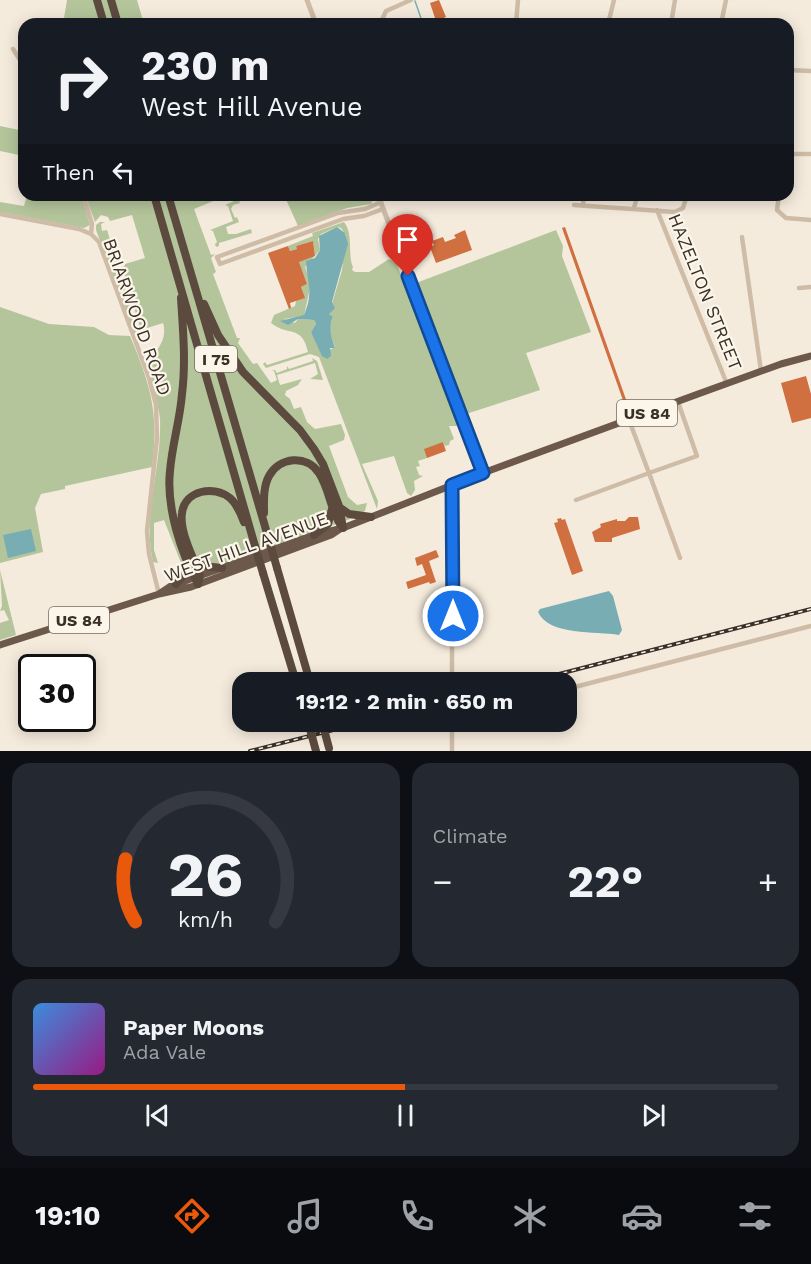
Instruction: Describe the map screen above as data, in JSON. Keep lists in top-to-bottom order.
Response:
{
  "streets": {
    "highway": ["I 75", "US 84", "WEST HILL AVENUE"],
    "street": ["HAZELTON STREET", "BRIARWOOD ROAD"]
  },
  "crossings": [
    ["HAZELTON STREET", "WEST HILL AVENUE"],
    ["BRIARWOOD ROAD", "WEST HILL AVENUE"]
  ],
  "page": {
    "turn": ["230 m", "West Hill Avenue"],
    "then": "Then",
    "limit": "30",
    "trip": "19:12 · 2 min · 650 m",
    "tile": "Climate",
    "heat": ["−", "22°", "+"],
    "song": ["Paper Moons", "Ada Vale"],
    "tabs": "19:10",
    "gauge": ["26", "km/h"]
  }
}
